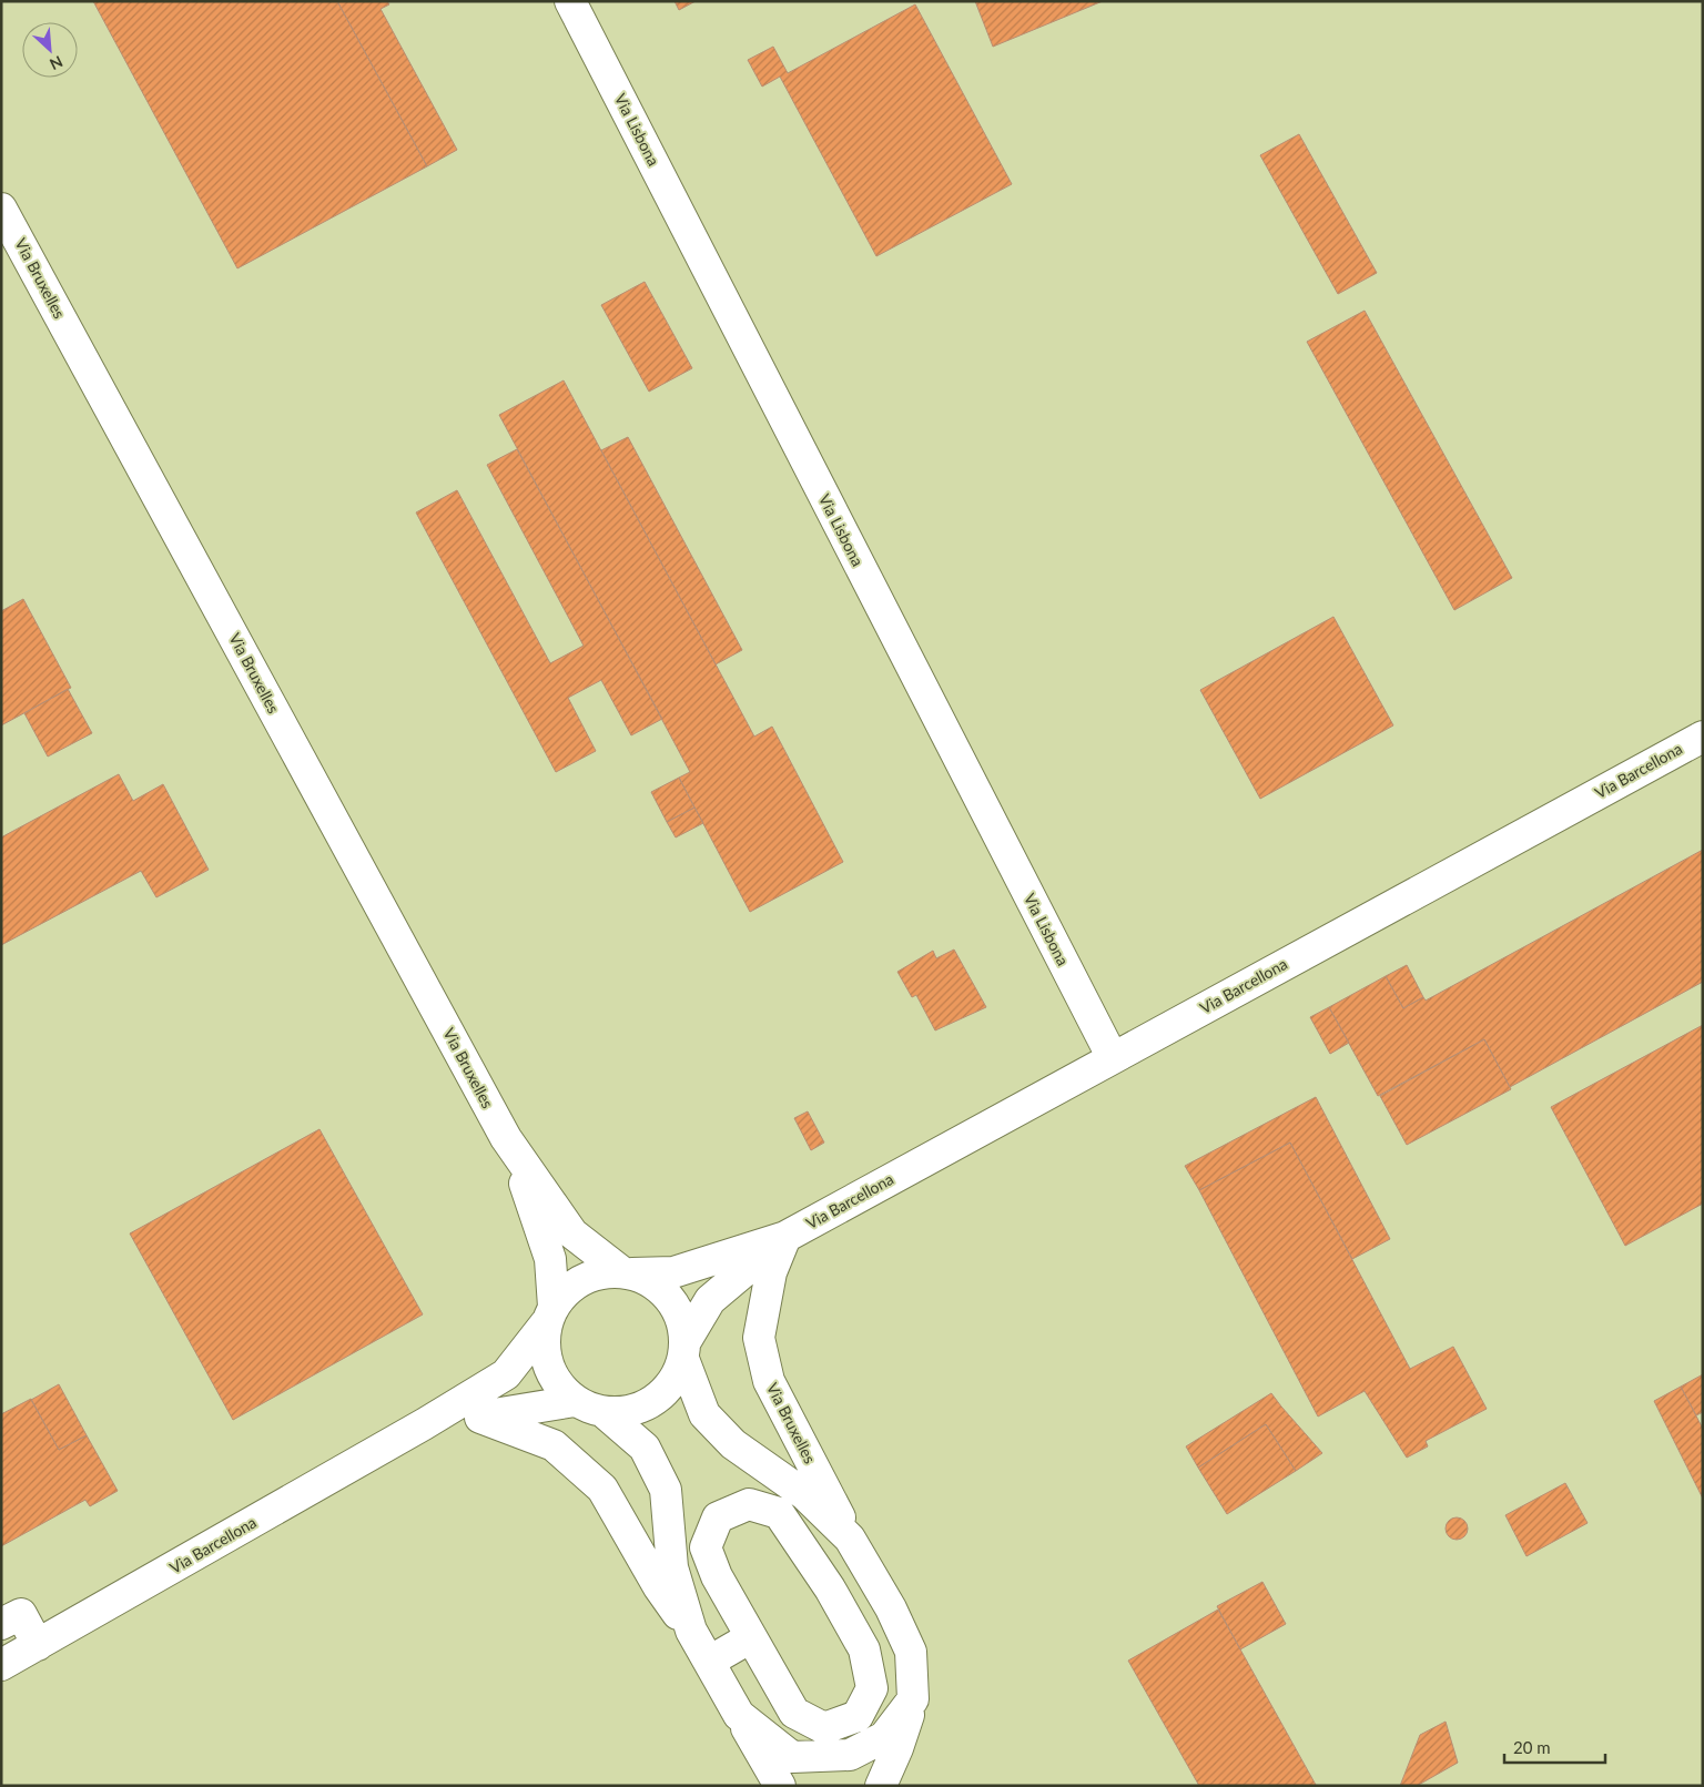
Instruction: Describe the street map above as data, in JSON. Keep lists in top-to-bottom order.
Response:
{
  "streets": {
    "street": ["Via Lisbona", "Via Bruxelles", "Via Barcellona"]
  },
  "crossings": [
    ["Via Lisbona", "Via Barcellona"],
    ["Via Bruxelles", "Via Barcellona"]
  ],
  "scale_bar": "20 m",
  "north": "bottom right"
}
